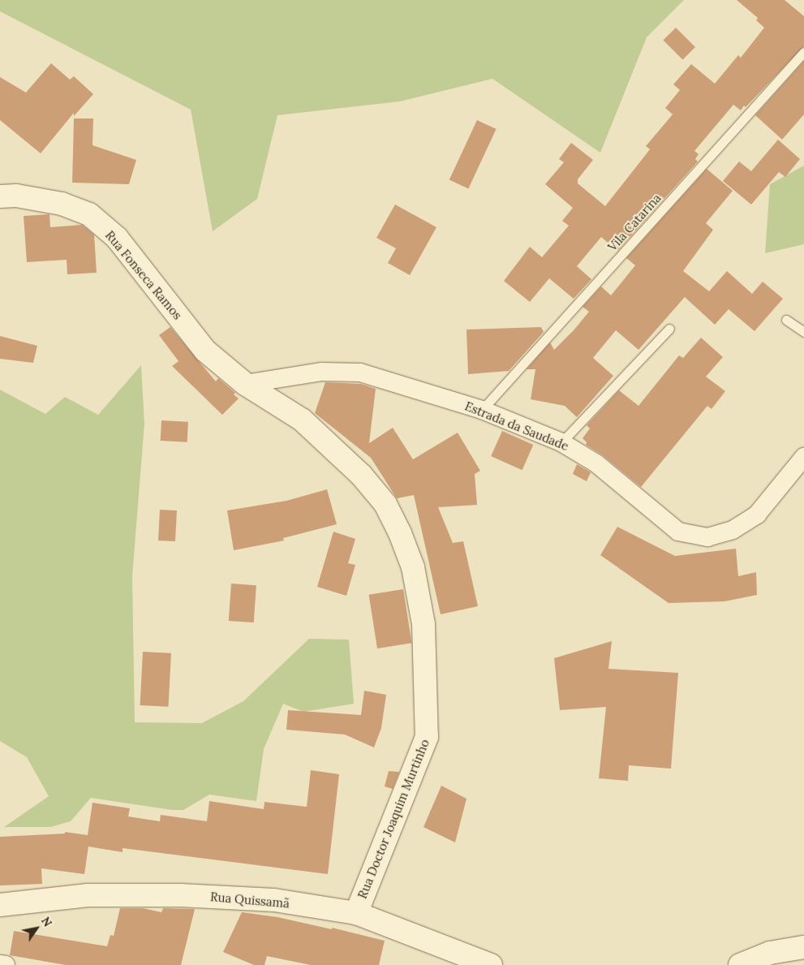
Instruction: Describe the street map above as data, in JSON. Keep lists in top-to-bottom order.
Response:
{
  "streets": {
    "street": [
      "Rua Fonseca Ramos",
      "Estrada da Saudade",
      "Rua Doctor Joaquim Murtinho",
      "Rua Quissamã"
    ],
    "lane": ["Vila Catarina"]
  },
  "crossings": [
    ["Vila Catarina", "Estrada da Saudade"],
    ["Rua Fonseca Ramos", "Estrada da Saudade"],
    ["Rua Fonseca Ramos", "Rua Doctor Joaquim Murtinho"],
    ["Estrada da Saudade", "Rua Doctor Joaquim Murtinho"],
    ["Rua Doctor Joaquim Murtinho", "Rua Quissamã"]
  ],
  "north": "top right"
}
